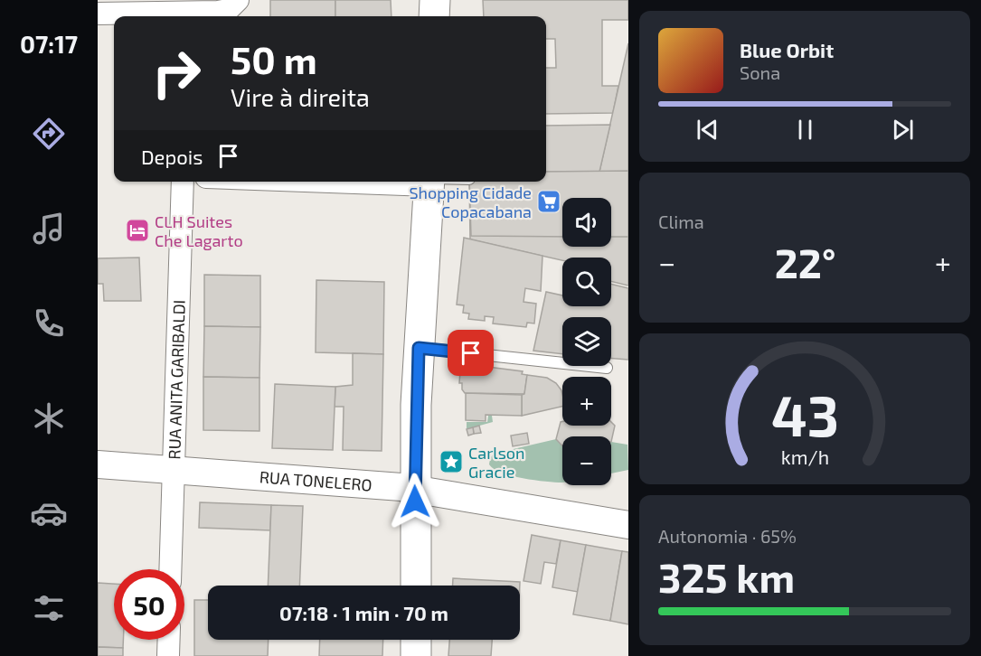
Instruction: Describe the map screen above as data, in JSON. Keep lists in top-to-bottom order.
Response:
{
  "streets": {
    "street": ["RUA ANITA GARIBALDI", "RUA TONELERO"]
  },
  "crossings": [
    ["RUA ANITA GARIBALDI", "RUA TONELERO"]
  ],
  "places": {
    "supermarket": ["Shopping Cidade Copacabana"],
    "hotel": ["CLH Suites Che Lagarto"],
    "place": ["Carlson Gracie"]
  },
  "page": {
    "tabs": "07:17",
    "turn": ["50 m", "Vire à direita"],
    "song": ["Blue Orbit", "Sona"],
    "then": "Depois",
    "tile": [
      "Clima",
      ["Autonomia · 65%", "325 km"]
    ],
    "map_buttons": ["+", "−"],
    "heat": ["−", "22°", "+"],
    "limit": "50",
    "trip": "07:18 · 1 min · 70 m",
    "gauge": ["43", "km/h"]
  }
}
